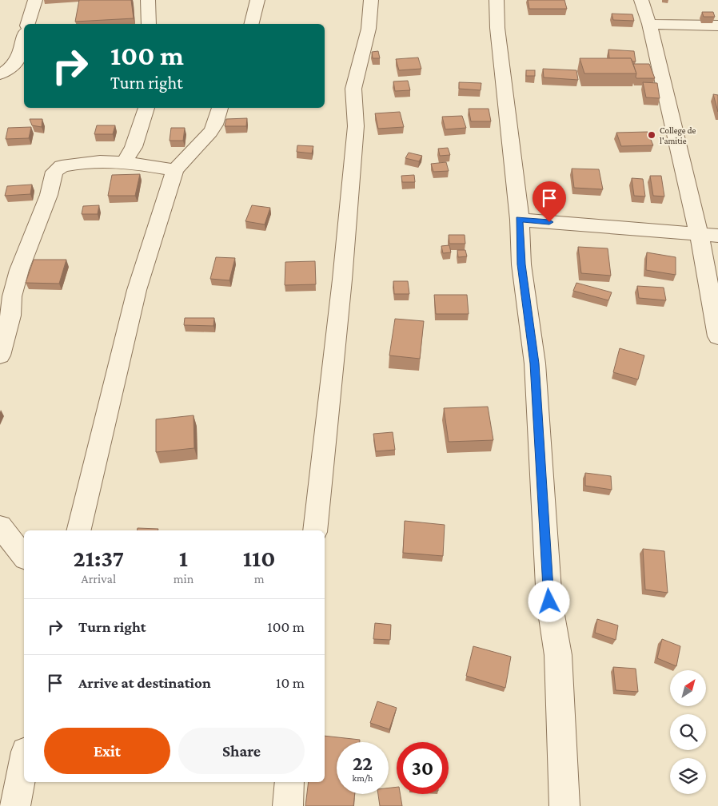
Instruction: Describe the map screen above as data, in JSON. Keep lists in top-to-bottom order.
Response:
{
  "places": ["College de l'amitie"],
  "north": "top right",
  "page": {
    "turn": ["100 m", "Turn right"],
    "eta": [
      "21:37",
      "Arrival",
      "1",
      "min",
      "110",
      "m"
    ],
    "list": [
      {
        "name": "Turn right",
        "value": "100 m"
      },
      {
        "name": "Arrive at destination",
        "value": "10 m"
      }
    ],
    "buttons": ["Exit", "Share"],
    "speed": "22 km/h",
    "limit": "30"
  }
}
